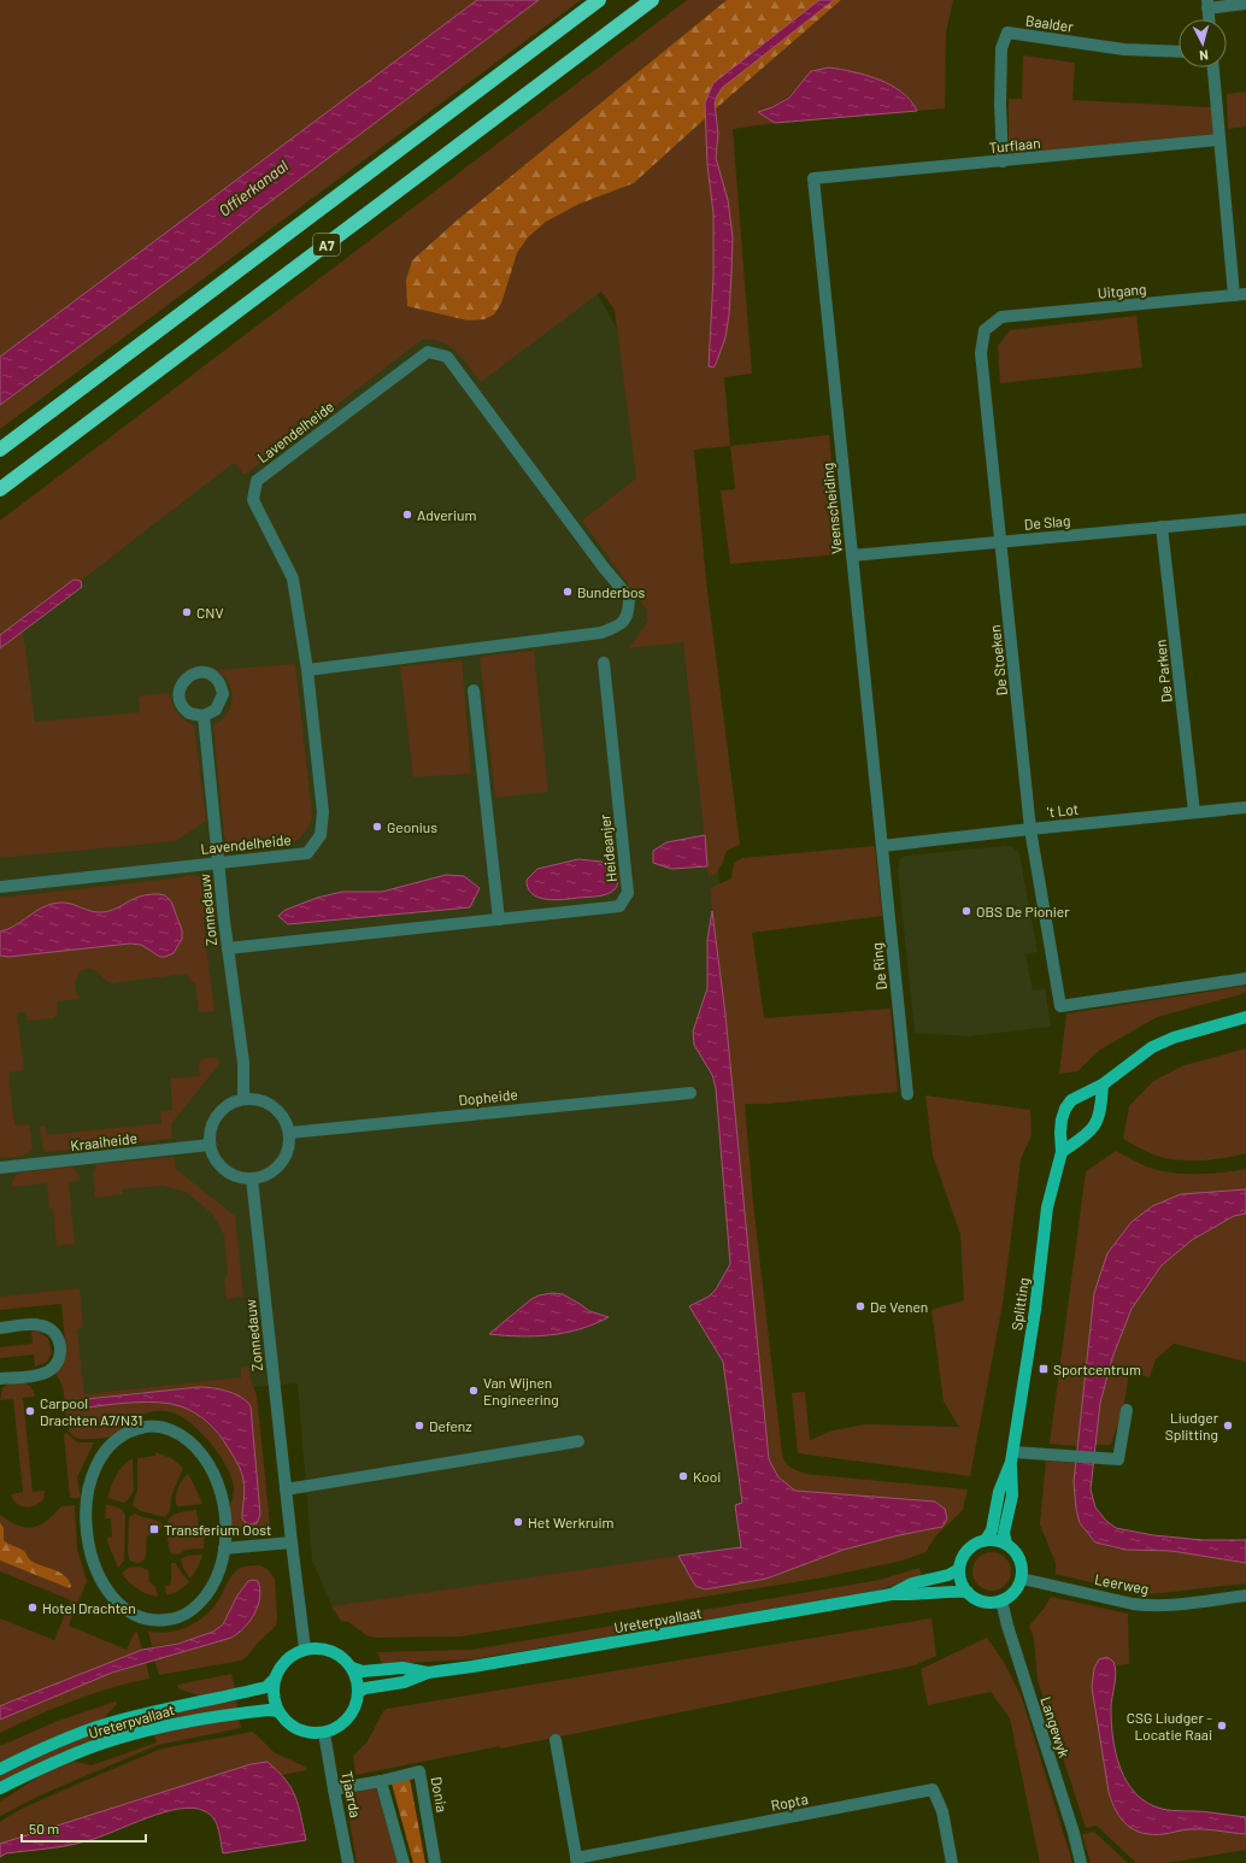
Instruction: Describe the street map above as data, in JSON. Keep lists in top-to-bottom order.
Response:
{
  "streets": {
    "highway": ["A7"],
    "main road": ["Splitting", "Ureterpvallaat"],
    "street": [
      "Baalder",
      "Turflaan",
      "Uitgang",
      "Lavendelheide",
      "Veenscheiding",
      "De Slag",
      "De Stoeken",
      "De Parken",
      "'t Lot",
      "Heideanjer",
      "Zonnedauw",
      "De Ring",
      "Dopheide",
      "Kraaiheide",
      "Leerweg",
      "Langewyk",
      "Tjaarda",
      "Donia",
      "Ropta"
    ]
  },
  "crossings": [
    ["Baalder", "Turflaan"],
    ["Turflaan", "Veenscheiding"],
    ["Uitgang", "De Stoeken"],
    ["Lavendelheide", "Zonnedauw"],
    ["Veenscheiding", "De Slag"],
    ["Veenscheiding", "'t Lot"],
    ["Veenscheiding", "De Ring"],
    ["De Slag", "De Stoeken"],
    ["De Slag", "De Parken"],
    ["De Stoeken", "'t Lot"],
    ["De Parken", "'t Lot"],
    ["'t Lot", "De Ring"],
    ["Heideanjer", "Zonnedauw"],
    ["Zonnedauw", "Dopheide"],
    ["Zonnedauw", "Kraaiheide"],
    ["Zonnedauw", "Ureterpvallaat"],
    ["Zonnedauw", "Tjaarda"],
    ["Dopheide", "Kraaiheide"],
    ["Splitting", "Leerweg"],
    ["Splitting", "Ureterpvallaat"],
    ["Splitting", "Langewyk"],
    ["Leerweg", "Ureterpvallaat"],
    ["Leerweg", "Langewyk"],
    ["Ureterpvallaat", "Langewyk"],
    ["Ureterpvallaat", "Tjaarda"],
    ["Tjaarda", "Donia"]
  ],
  "water": ["Offierkanaal"],
  "places": {
    "other": [
      "Adverium",
      "Bunderbos",
      "CNV",
      "Geonius",
      "OBS De Pionier",
      "De Venen",
      "Van Wijnen Engineering",
      "Carpool Drachten A7/N31",
      "Defenz",
      "Liudger Splitting",
      "Kooi",
      "Het Werkruim",
      "Hotel Drachten",
      "CSG Liudger - Locatie Raai"
    ],
    "transit": ["Sportcentrum", "Transferium Oost"]
  },
  "scale_bar": "50 m",
  "north": "bottom"
}
